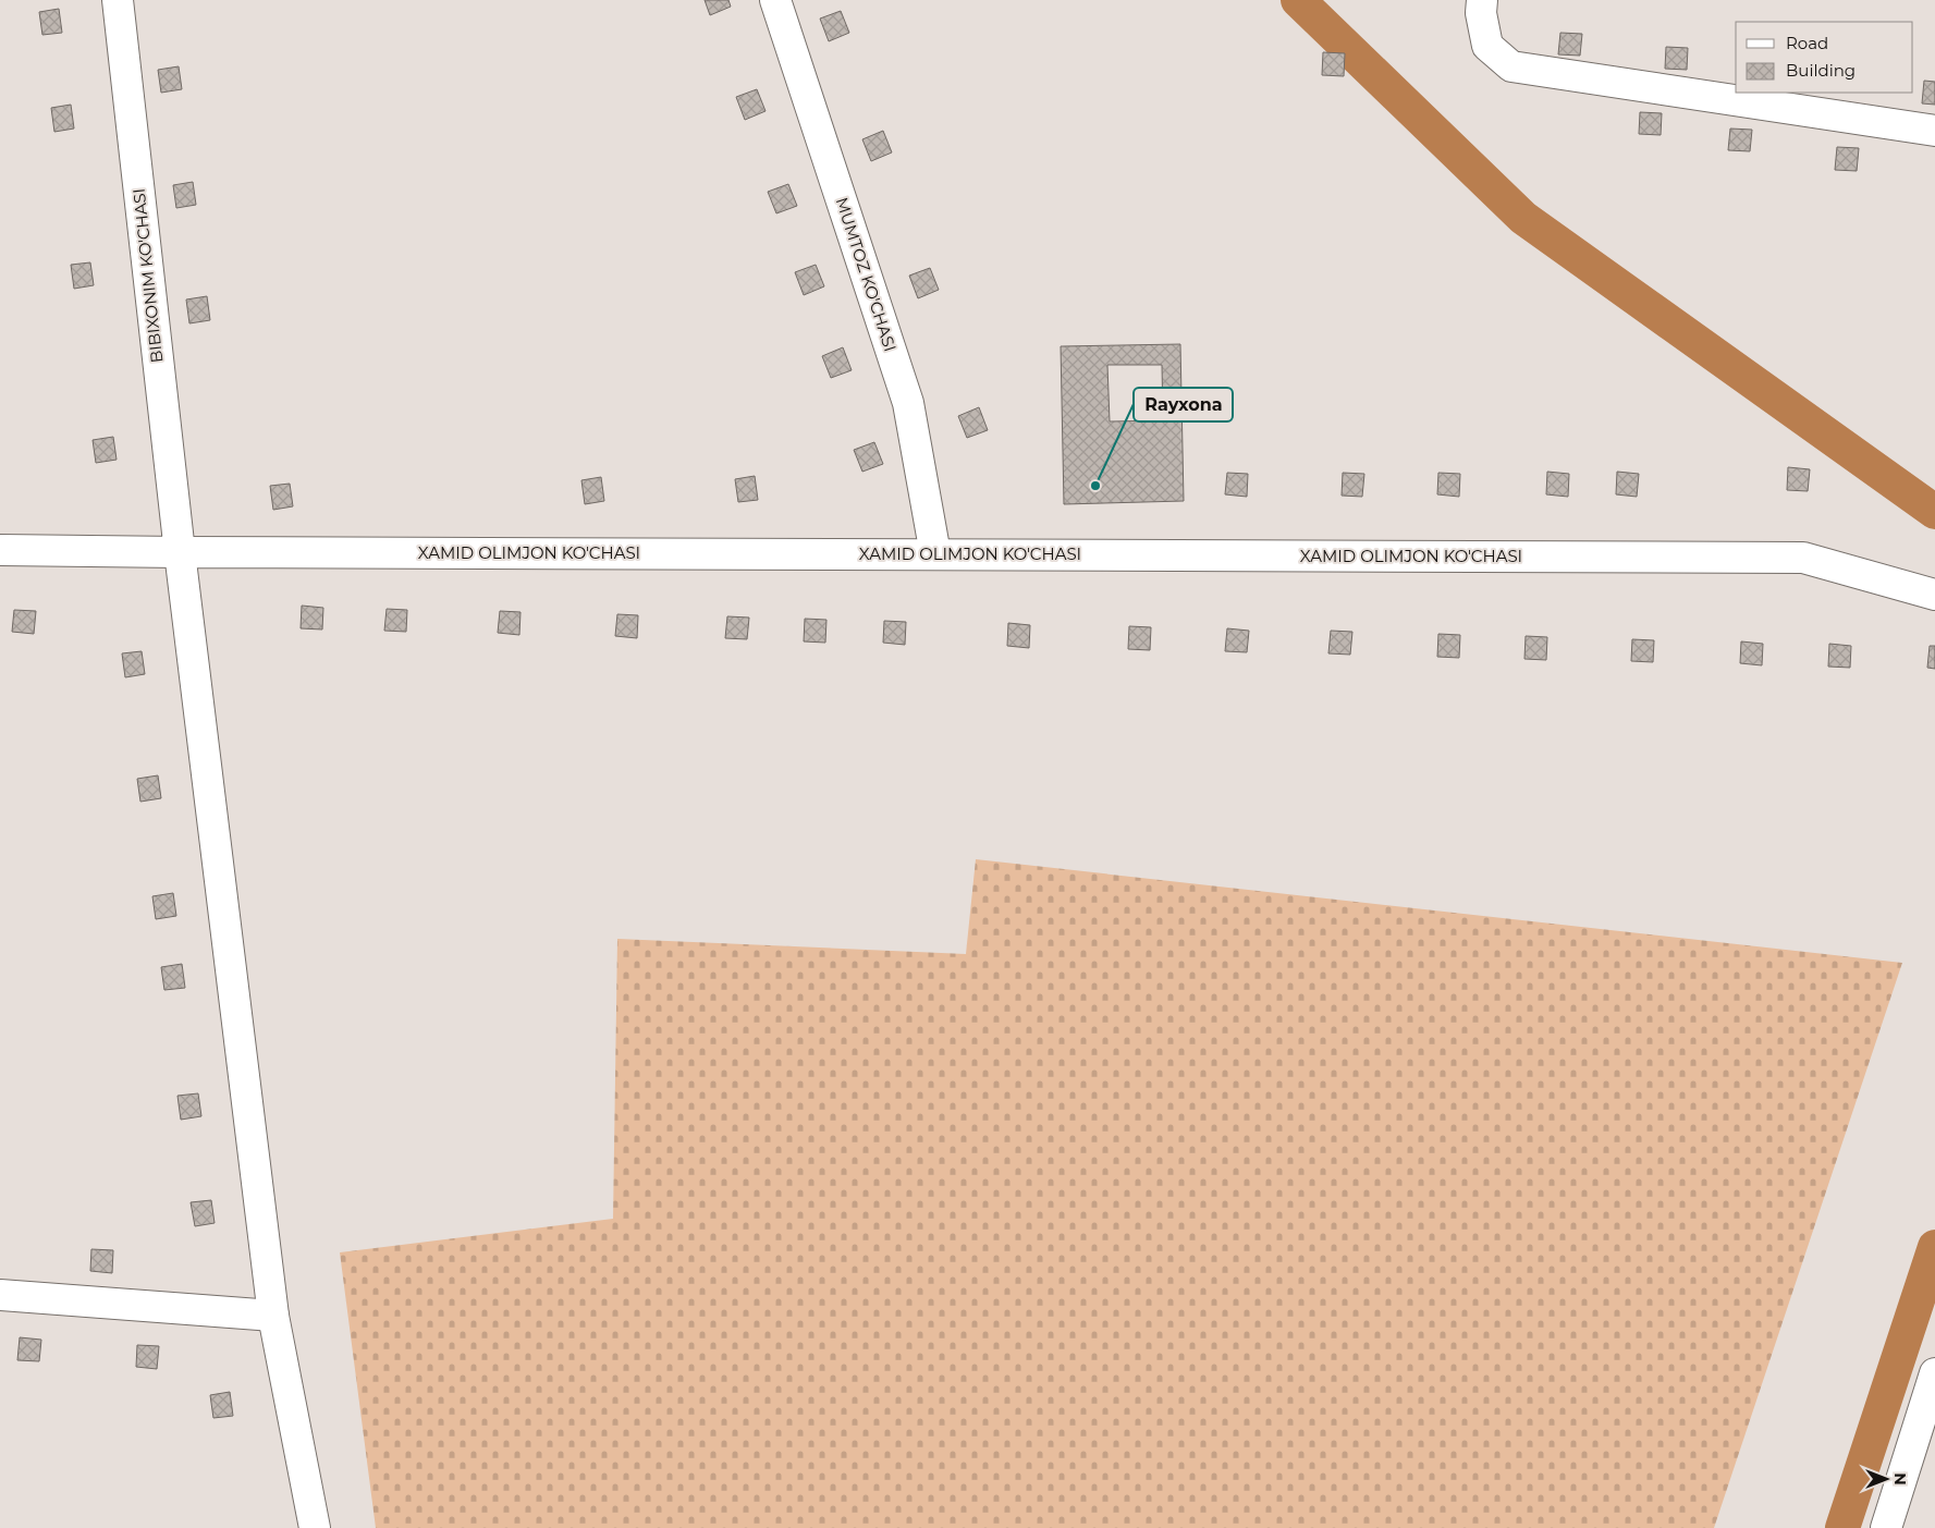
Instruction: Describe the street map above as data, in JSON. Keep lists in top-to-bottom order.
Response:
{
  "streets": {
    "street": ["MUMTOZ KO'CHASI", "BIBIXONIM KO'CHASI", "XAMID OLIMJON KO'CHASI"]
  },
  "crossings": [
    ["MUMTOZ KO'CHASI", "XAMID OLIMJON KO'CHASI"],
    ["BIBIXONIM KO'CHASI", "XAMID OLIMJON KO'CHASI"]
  ],
  "places": ["Rayxona"],
  "legend": ["Road", "Building"],
  "north": "right"
}
